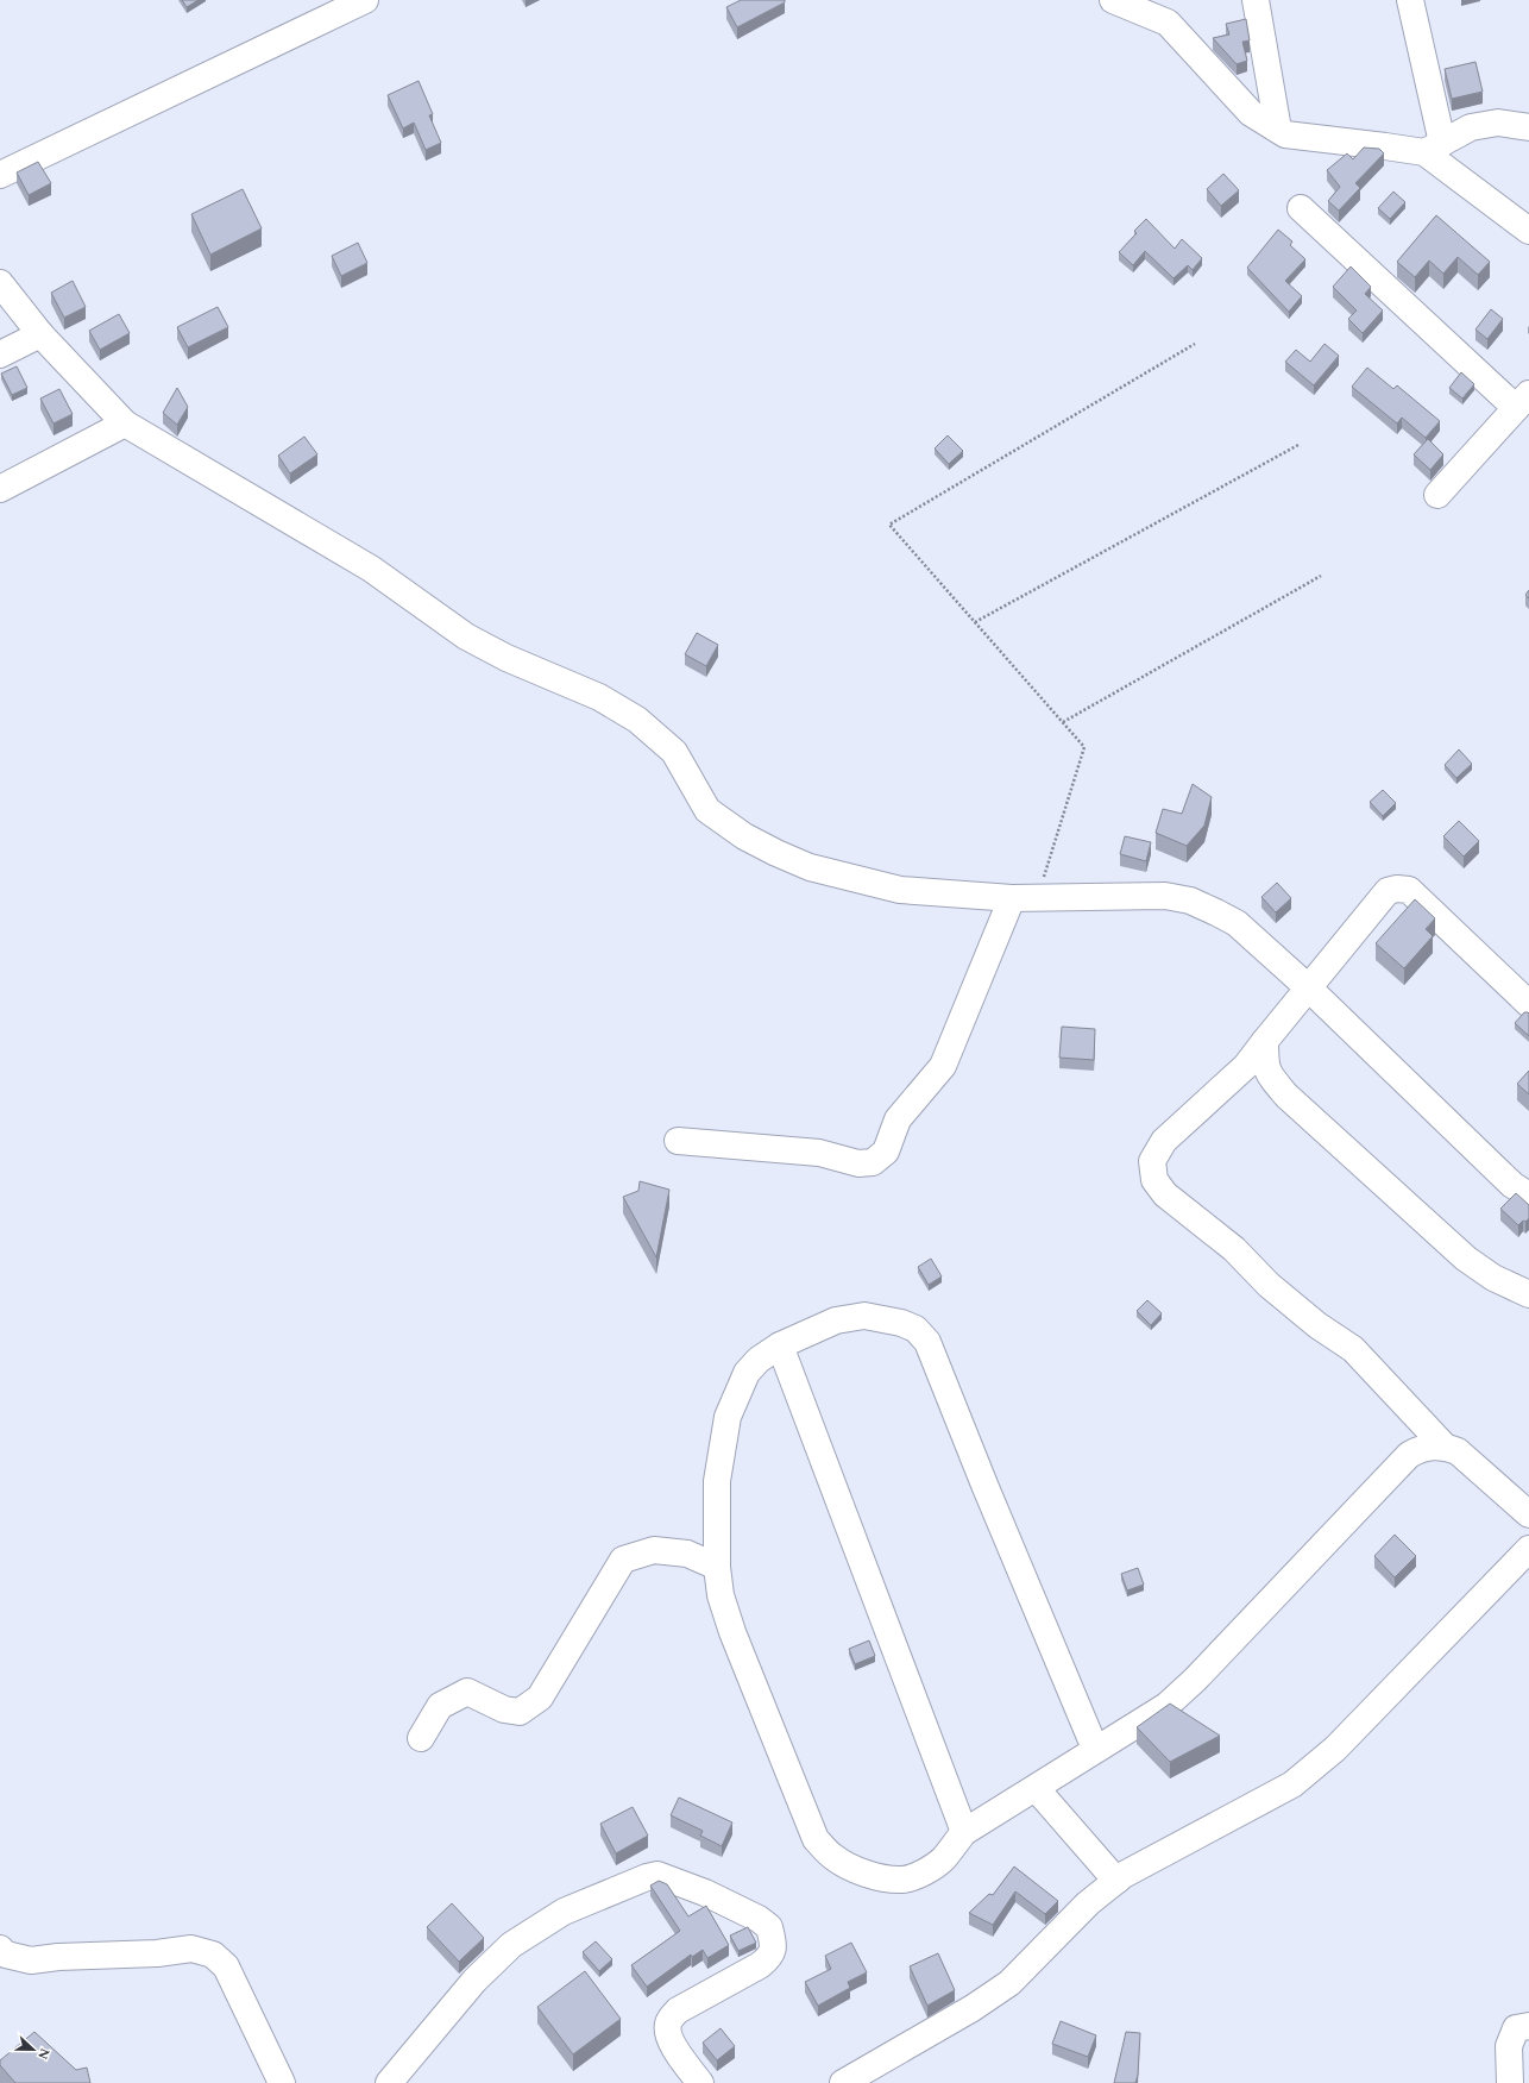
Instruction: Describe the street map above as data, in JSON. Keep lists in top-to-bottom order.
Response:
{
  "north": "right"
}
